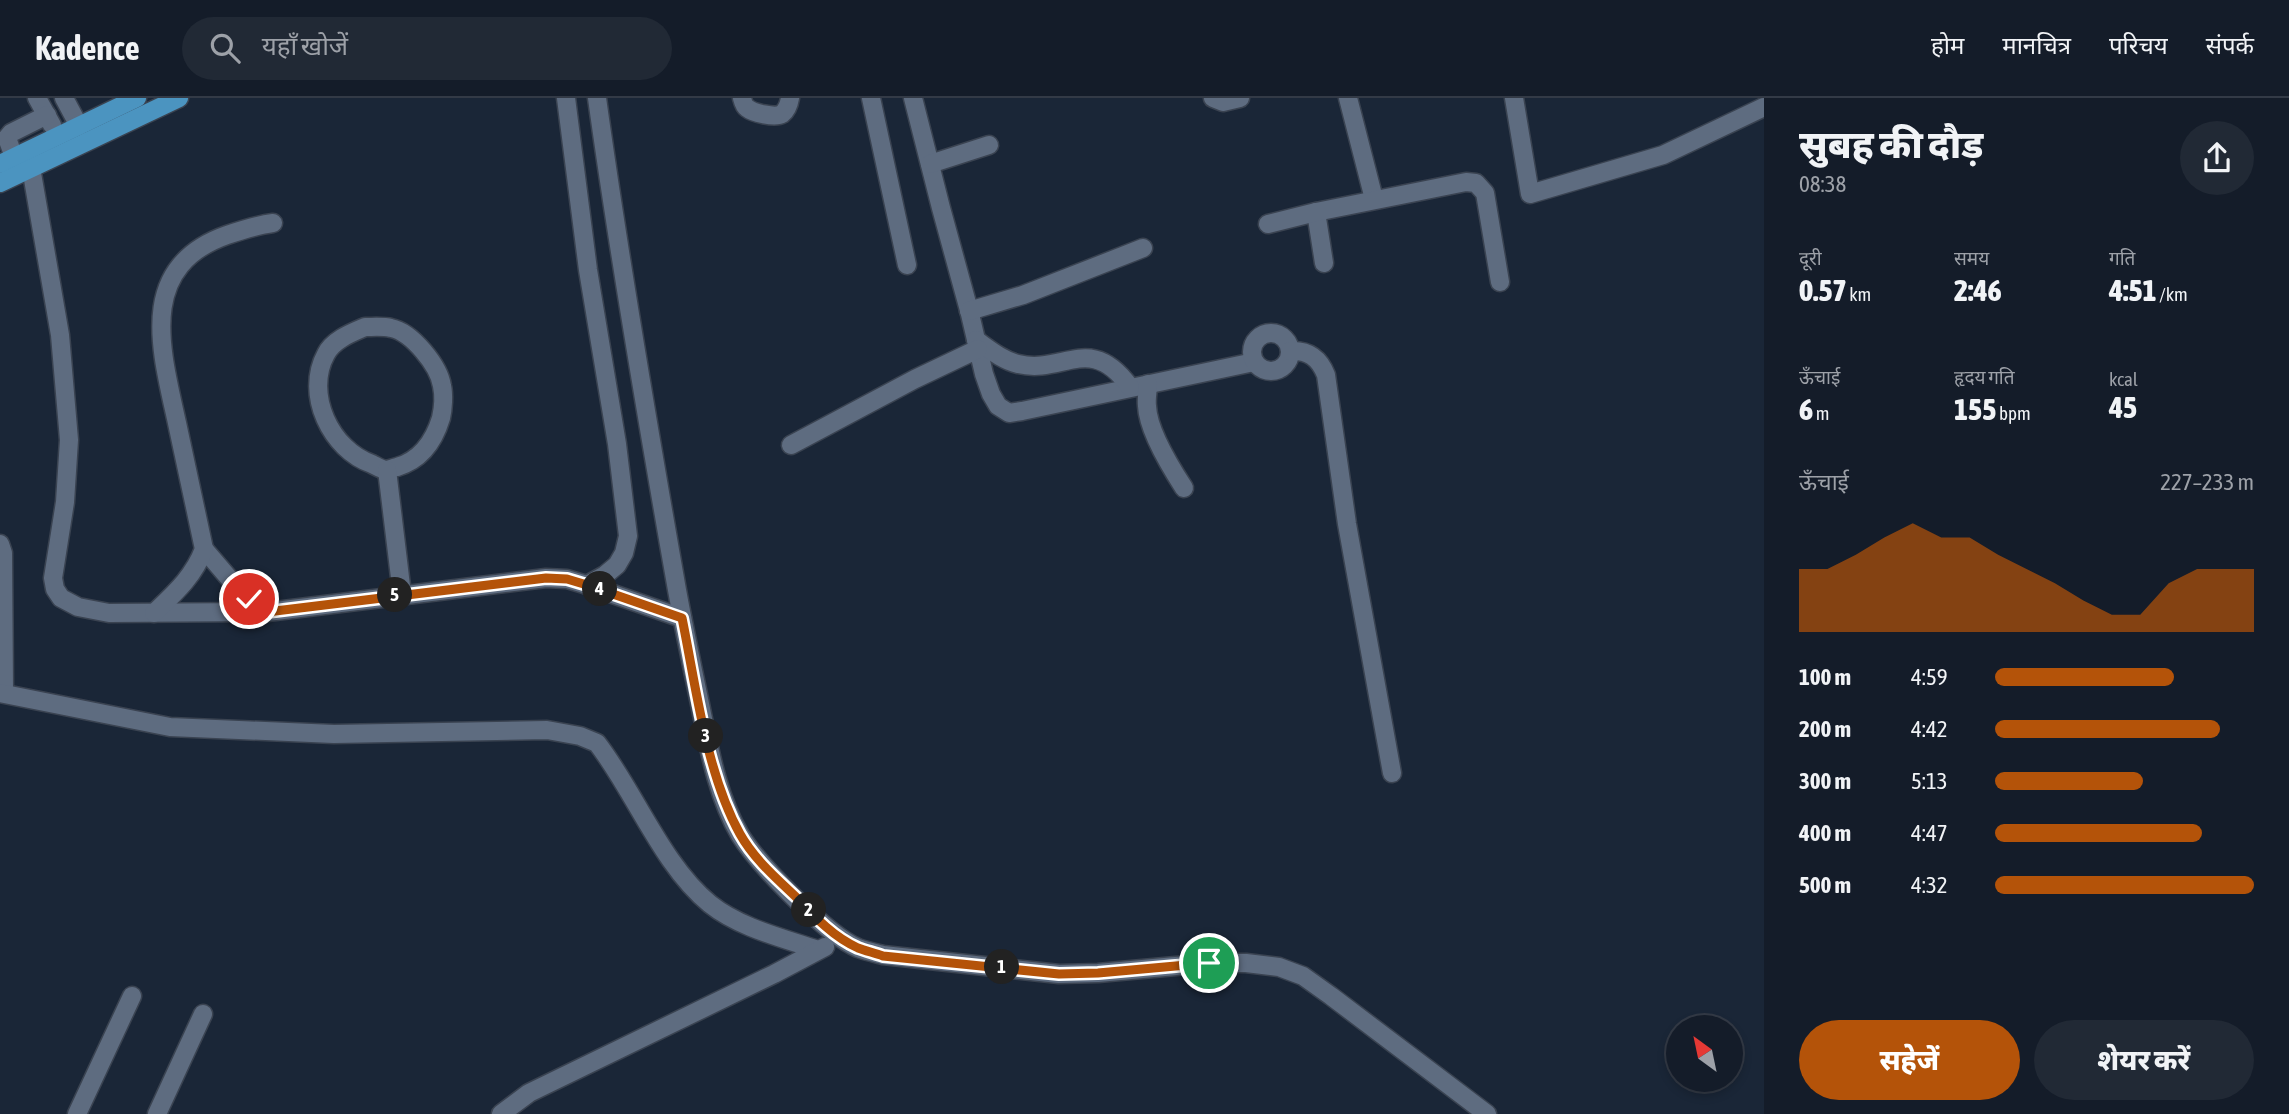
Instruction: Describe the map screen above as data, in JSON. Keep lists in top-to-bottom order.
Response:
{
  "north": "top left",
  "page": {
    "header": "Kadence",
    "search": "यहाँ खोजें",
    "nav": [
      "होम",
      "मानचित्र",
      "परिचय",
      "संपर्क"
    ],
    "heading": ["सुबह की दौड़", "08:38"],
    "stats": [
      ["दूरी", "0.57 km"],
      ["समय", "2:46"],
      ["गति", "4:51 /km"],
      ["ऊँचाई", "6 m"],
      ["हृदय गति", "155 bpm"],
      ["kcal", "45"]
    ],
    "chart": ["ऊँचाई", "227–233 m"],
    "pins": [
      "4",
      "5",
      "3",
      "2",
      "1"
    ],
    "list": [
      {
        "name": "100 m",
        "note": "4:59"
      },
      {
        "name": "200 m",
        "note": "4:42"
      },
      {
        "name": "300 m",
        "note": "5:13"
      },
      {
        "name": "400 m",
        "note": "4:47"
      },
      {
        "name": "500 m",
        "note": "4:32"
      }
    ],
    "buttons": ["सहेजें", "शेयर करें"]
  }
}
